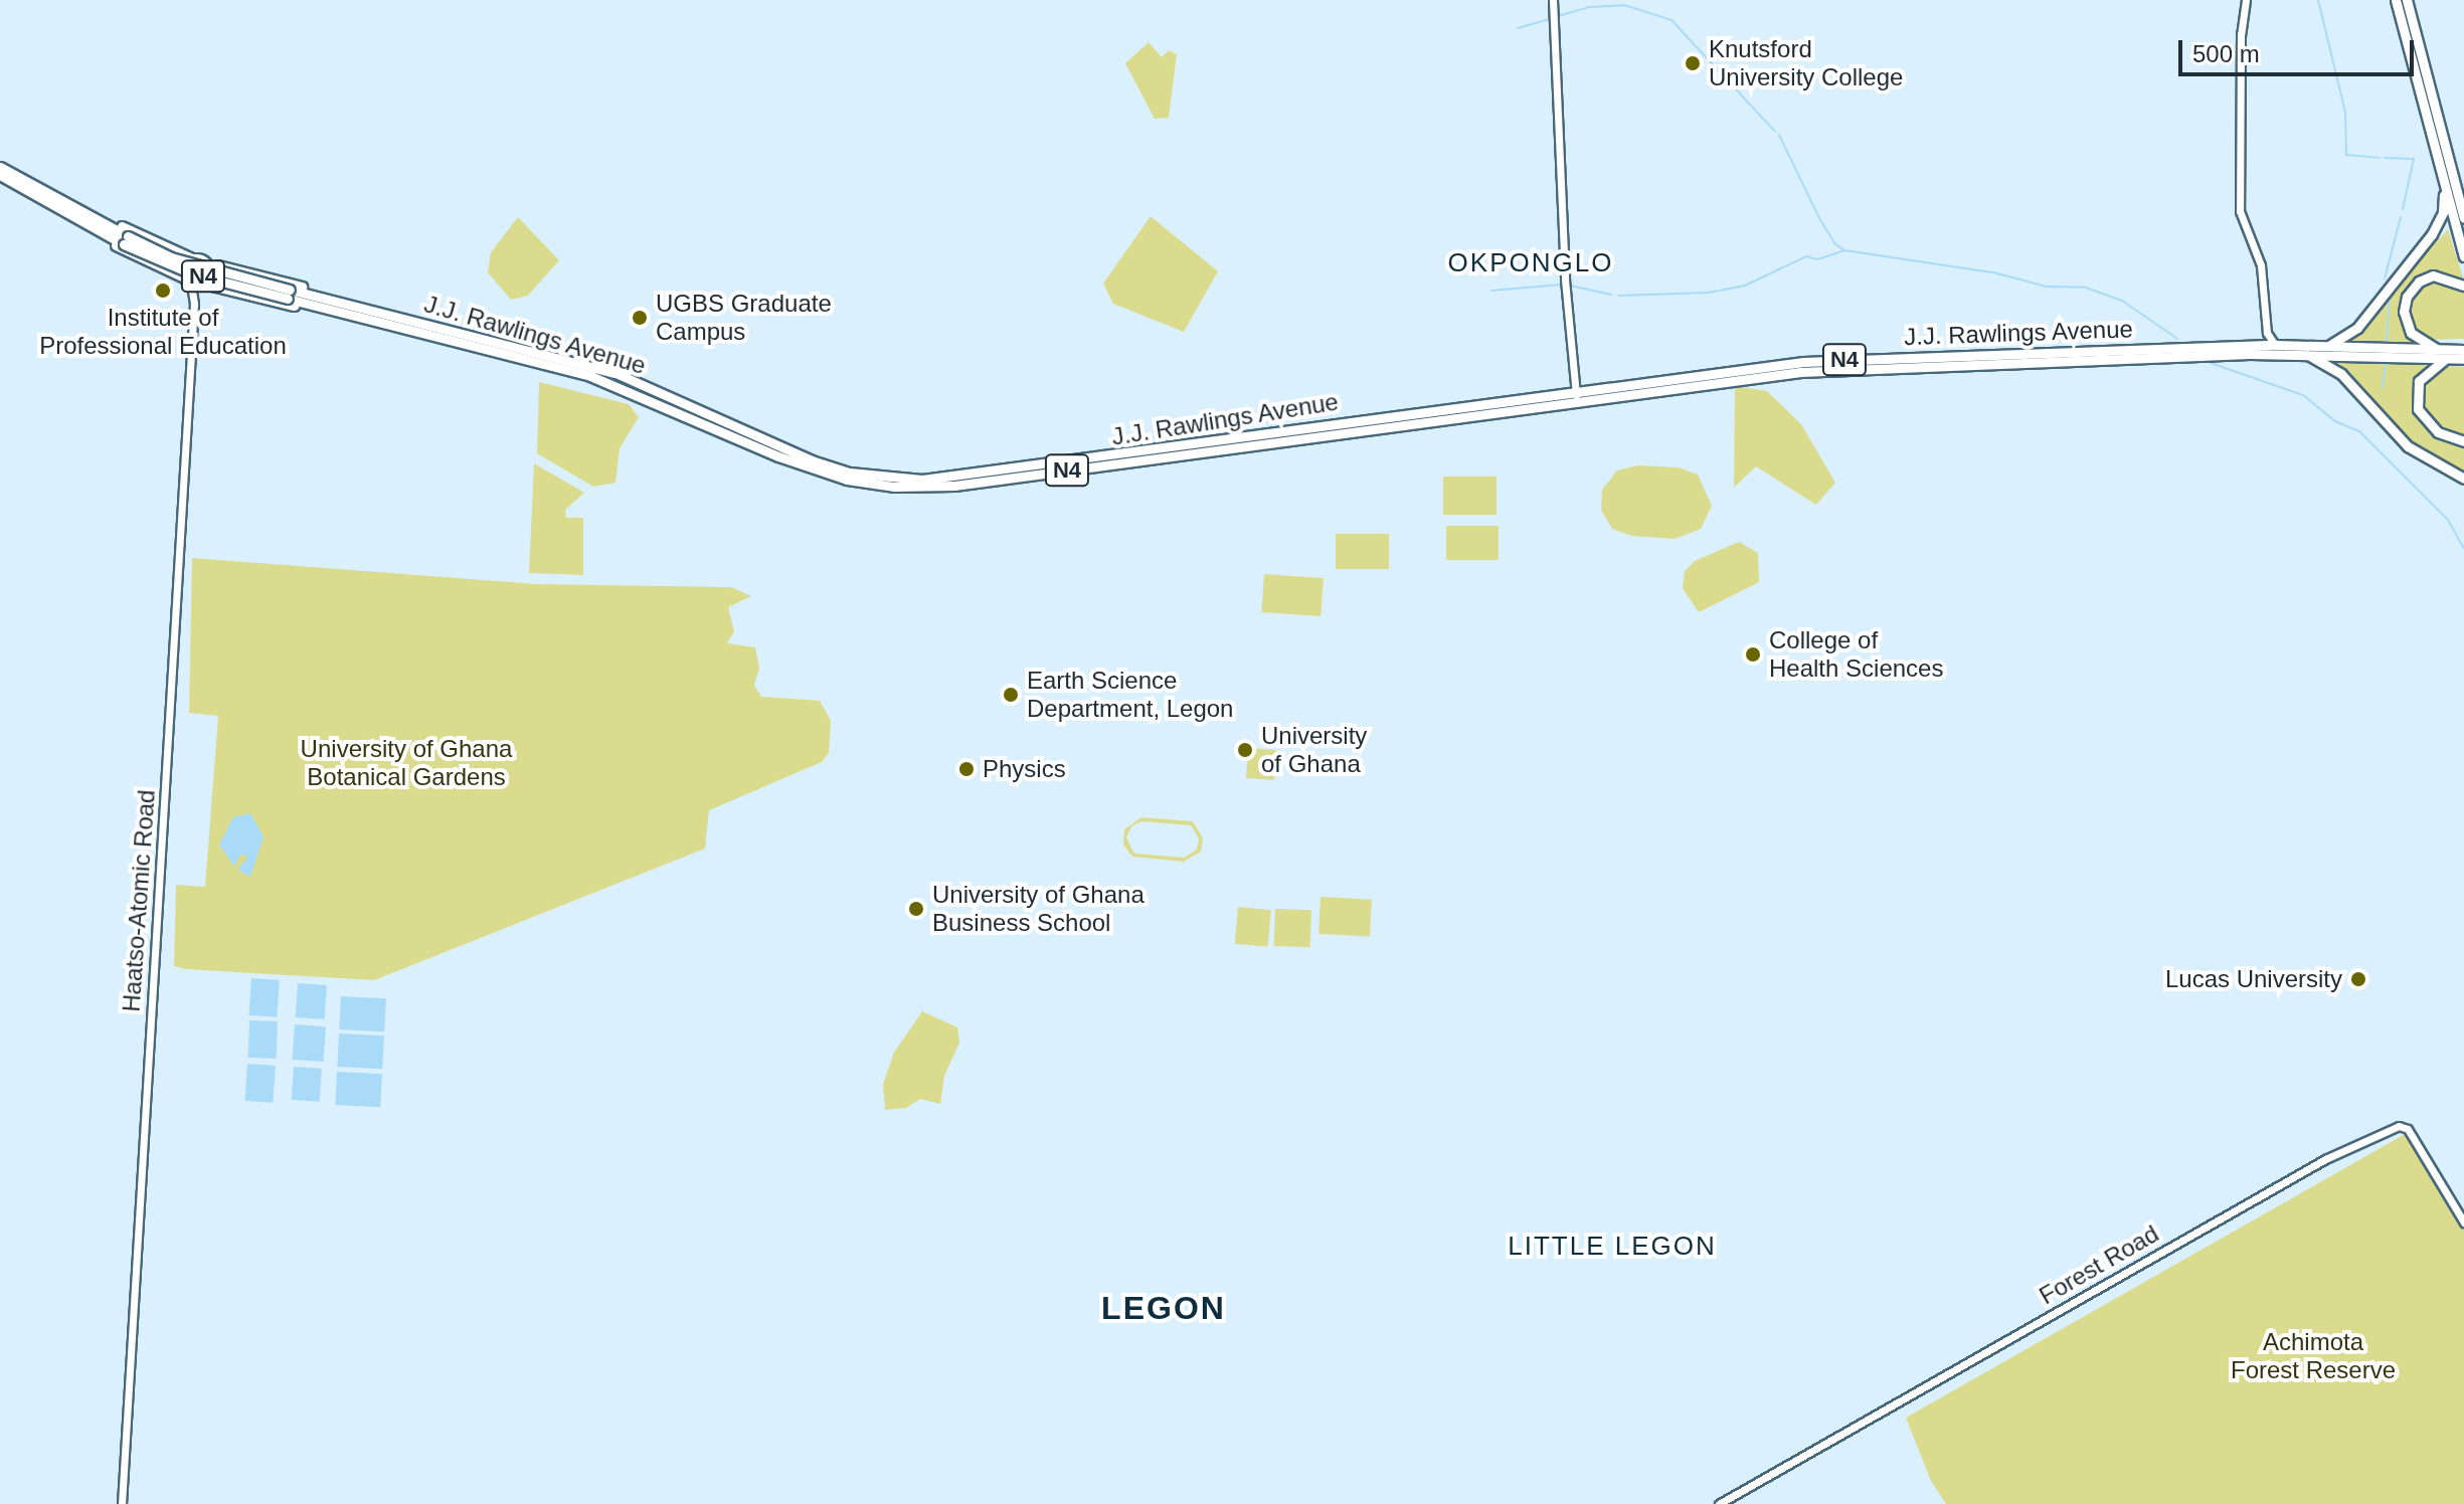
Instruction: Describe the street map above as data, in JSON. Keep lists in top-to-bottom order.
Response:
{
  "streets": {
    "highway": ["N4", "J.J. Rawlings Avenue"],
    "main road": ["Haatso-Atomic Road", "Forest Road"]
  },
  "districts": ["OKPONGLO", "LITTLE LEGON", "LEGON"],
  "parks": ["University of Ghana Botanical Gardens", "Achimota Forest Reserve"],
  "places": [
    "Knutsford University College",
    "Institute of Professional Education",
    "UGBS Graduate Campus",
    "College of Health Sciences",
    "Earth Science Department, Legon",
    "University of Ghana",
    "Physics",
    "University of Ghana Business School",
    "Lucas University"
  ],
  "scale_bar": "500 m"
}
